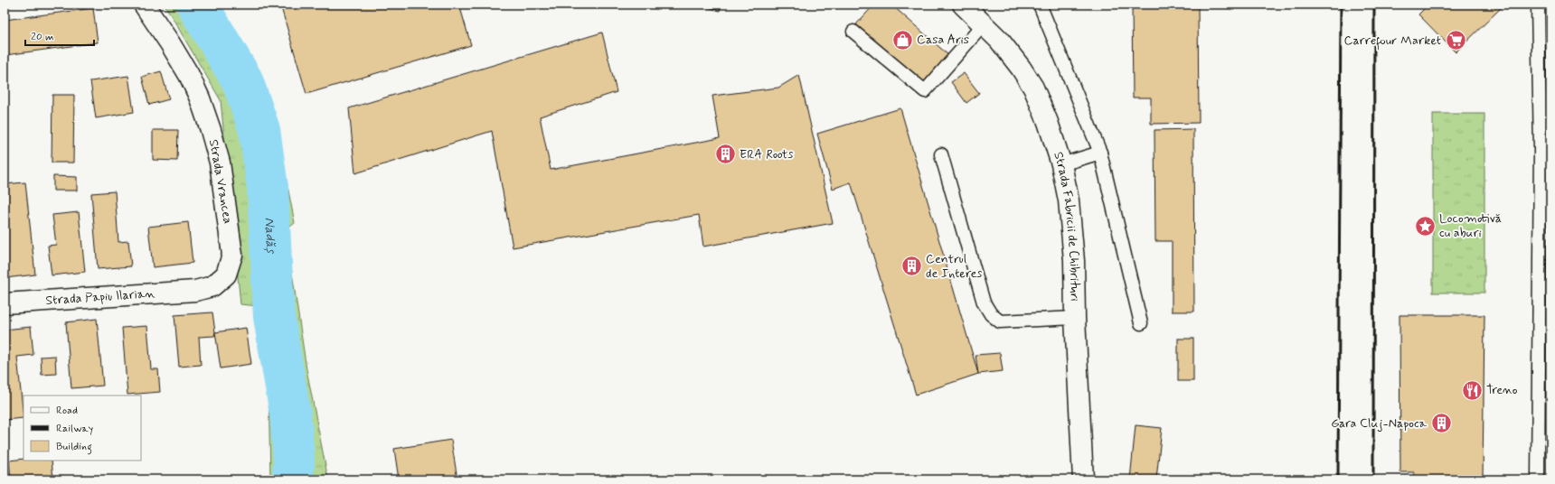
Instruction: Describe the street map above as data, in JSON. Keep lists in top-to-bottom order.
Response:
{
  "streets": {
    "street": ["Strada Vrancea", "Strada Fabricii de Chibrituri", "Strada Papiu Ilarian"]
  },
  "crossings": [
    ["Strada Vrancea", "Strada Papiu Ilarian"]
  ],
  "water": ["Nadăș"],
  "places": {
    "shop": ["Casa Aris"],
    "supermarket": ["Carrefour Market"],
    "building": ["ERA Roots", "Centrul de Interes", "Gara Cluj-Napoca"],
    "place": ["Locomotivă cu aburi"],
    "restaurant": ["Treno"]
  },
  "legend": ["Road", "Railway", "Building"],
  "scale_bar": "20 m"
}
